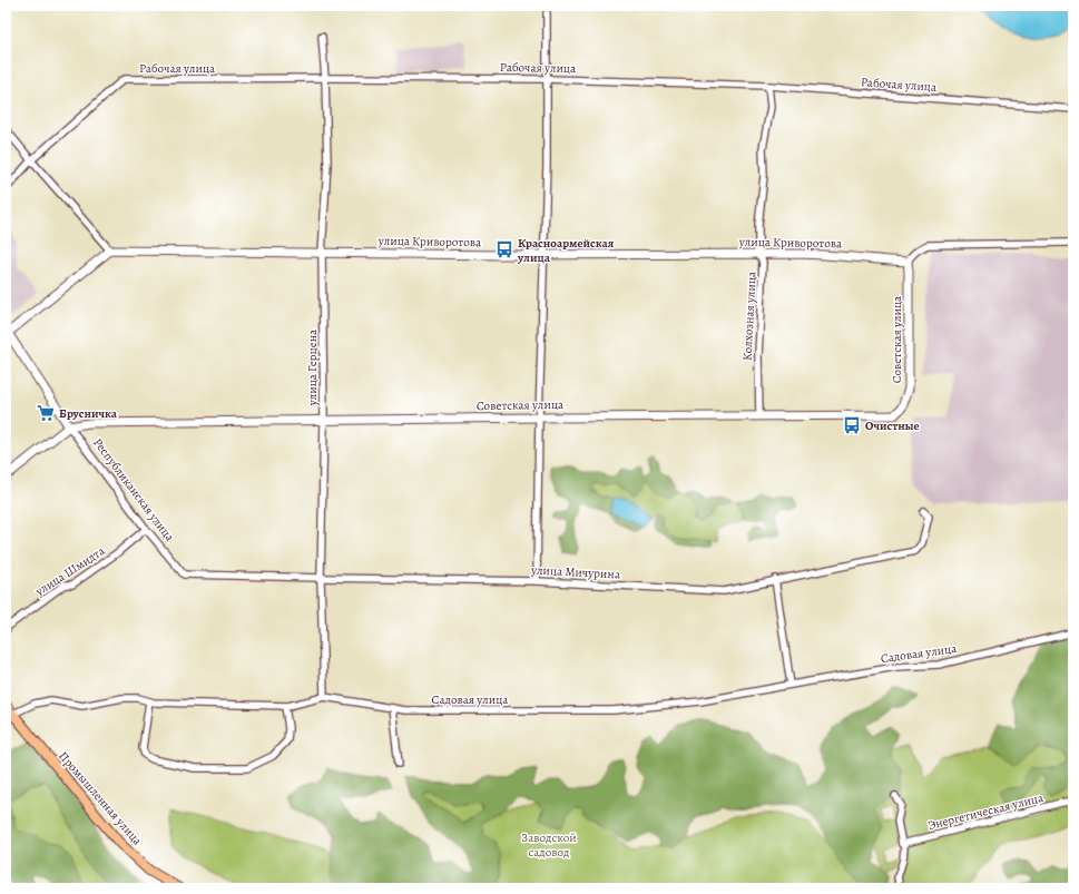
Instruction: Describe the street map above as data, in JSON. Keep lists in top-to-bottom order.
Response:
{
  "streets": {
    "main road": ["Промышленная улица"],
    "street": [
      "Рабочая улица",
      "улица Криворотова",
      "Колхозная улица",
      "Советская улица",
      "улица Герцена",
      "Республиканская улица",
      "улица Шмидта",
      "улица Мичурина",
      "Садовая улица",
      "Энергетическая улица"
    ]
  },
  "crossings": [
    ["Рабочая улица", "Колхозная улица"],
    ["Рабочая улица", "улица Герцена"],
    ["улица Криворотова", "Колхозная улица"],
    ["улица Криворотова", "Советская улица"],
    ["улица Криворотова", "улица Герцена"],
    ["Колхозная улица", "Советская улица"],
    ["Советская улица", "улица Герцена"],
    ["Советская улица", "Республиканская улица"],
    ["улица Герцена", "улица Мичурина"],
    ["улица Герцена", "Садовая улица"],
    ["Республиканская улица", "улица Шмидта"],
    ["Республиканская улица", "улица Мичурина"],
    ["Садовая улица", "Промышленная улица"]
  ],
  "parks": ["Заводской садовод"],
  "places": {
    "bus stop": ["Красноармейская улица", "Очистные"],
    "supermarket": ["Брусничка"]
  }
}
